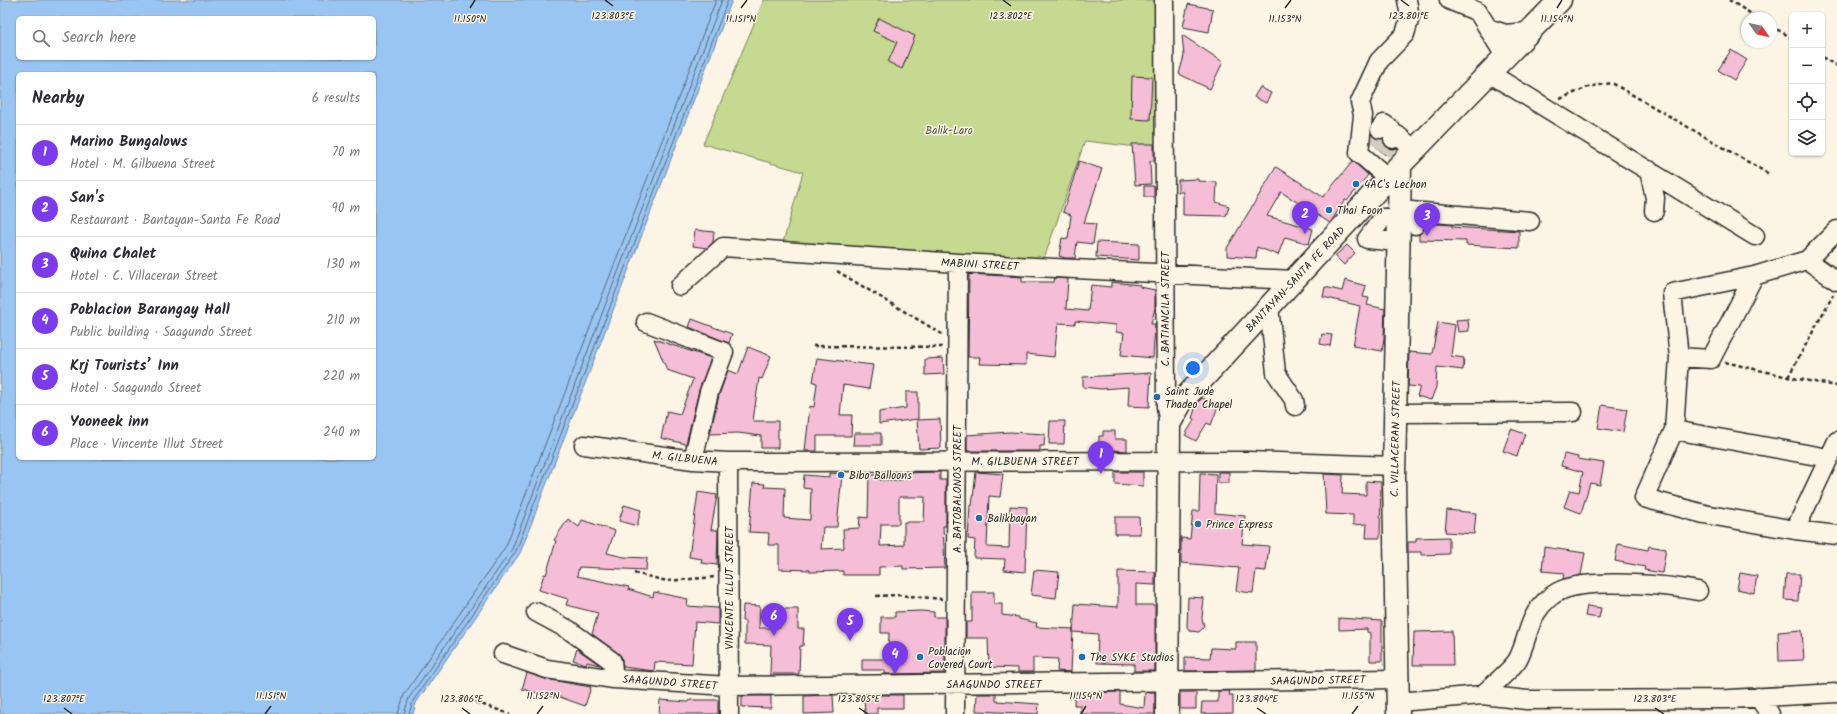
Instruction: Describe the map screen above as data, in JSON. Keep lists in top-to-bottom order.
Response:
{
  "streets": {
    "main road": ["BANTAYAN-SANTA FE ROAD", "C. BATIANCILA STREET", "C. VILLACERAN STREET"],
    "street": [
      "MABINI STREET",
      "M. GILBUENA",
      "M. GILBUENA STREET",
      "A. BATOBALONOS STREET",
      "VINCENTE ILLUT STREET",
      "SAAGUNDO STREET"
    ]
  },
  "crossings": [
    ["MABINI STREET", "BANTAYAN-SANTA FE ROAD"],
    ["MABINI STREET", "C. BATIANCILA STREET"],
    ["MABINI STREET", "A. BATOBALONOS STREET"],
    ["BANTAYAN-SANTA FE ROAD", "C. BATIANCILA STREET"],
    ["BANTAYAN-SANTA FE ROAD", "C. VILLACERAN STREET"],
    ["C. BATIANCILA STREET", "M. GILBUENA STREET"],
    ["C. BATIANCILA STREET", "SAAGUNDO STREET"],
    ["C. VILLACERAN STREET", "M. GILBUENA STREET"],
    ["C. VILLACERAN STREET", "SAAGUNDO STREET"],
    ["M. GILBUENA", "M. GILBUENA STREET"],
    ["M. GILBUENA", "VINCENTE ILLUT STREET"],
    ["M. GILBUENA STREET", "A. BATOBALONOS STREET"],
    ["M. GILBUENA STREET", "VINCENTE ILLUT STREET"],
    ["A. BATOBALONOS STREET", "SAAGUNDO STREET"],
    ["VINCENTE ILLUT STREET", "SAAGUNDO STREET"]
  ],
  "parks": ["Balik-Laro"],
  "places": [
    "4AC's Lechon",
    "Thai Foon",
    "Saint Jude Thadeo Chapel",
    "Bibo Balloons",
    "Balikbayan",
    "Prince Express",
    "Poblacion Covered Court",
    "The SYKE Studios"
  ],
  "north": "bottom right",
  "page": {
    "map_buttons": ["+", "−"],
    "search": "Search here",
    "heading": ["Nearby", "6 results"],
    "list": [
      {
        "mark": "1",
        "name": "Marino Bungalows",
        "note": "Hotel · M. Gilbuena Street",
        "value": "70 m"
      },
      {
        "mark": "2",
        "name": "San's",
        "note": "Restaurant · Bantayan-Santa Fe Road",
        "value": "90 m"
      },
      {
        "mark": "3",
        "name": "Quina Chalet",
        "note": "Hotel · C. Villaceran Street",
        "value": "130 m"
      },
      {
        "mark": "4",
        "name": "Poblacion Barangay Hall",
        "note": "Public building · Saagundo Street",
        "value": "210 m"
      },
      {
        "mark": "5",
        "name": "Krj Tourists’ Inn",
        "note": "Hotel · Saagundo Street",
        "value": "220 m"
      },
      {
        "mark": "6",
        "name": "Yooneek inn",
        "note": "Place · Vincente Illut Street",
        "value": "240 m"
      }
    ],
    "pins": [
      "2",
      "3",
      "1",
      "6",
      "5",
      "4"
    ]
  },
  "coordinates": [
    "123.803°E",
    "123.801°E",
    "123.802°E",
    "11.150°N",
    "11.151°N",
    "11.153°N",
    "11.154°N",
    "11.152°N",
    "11.155°N",
    "123.807°E",
    "123.806°E",
    "123.805°E",
    "123.804°E"
  ]
}
